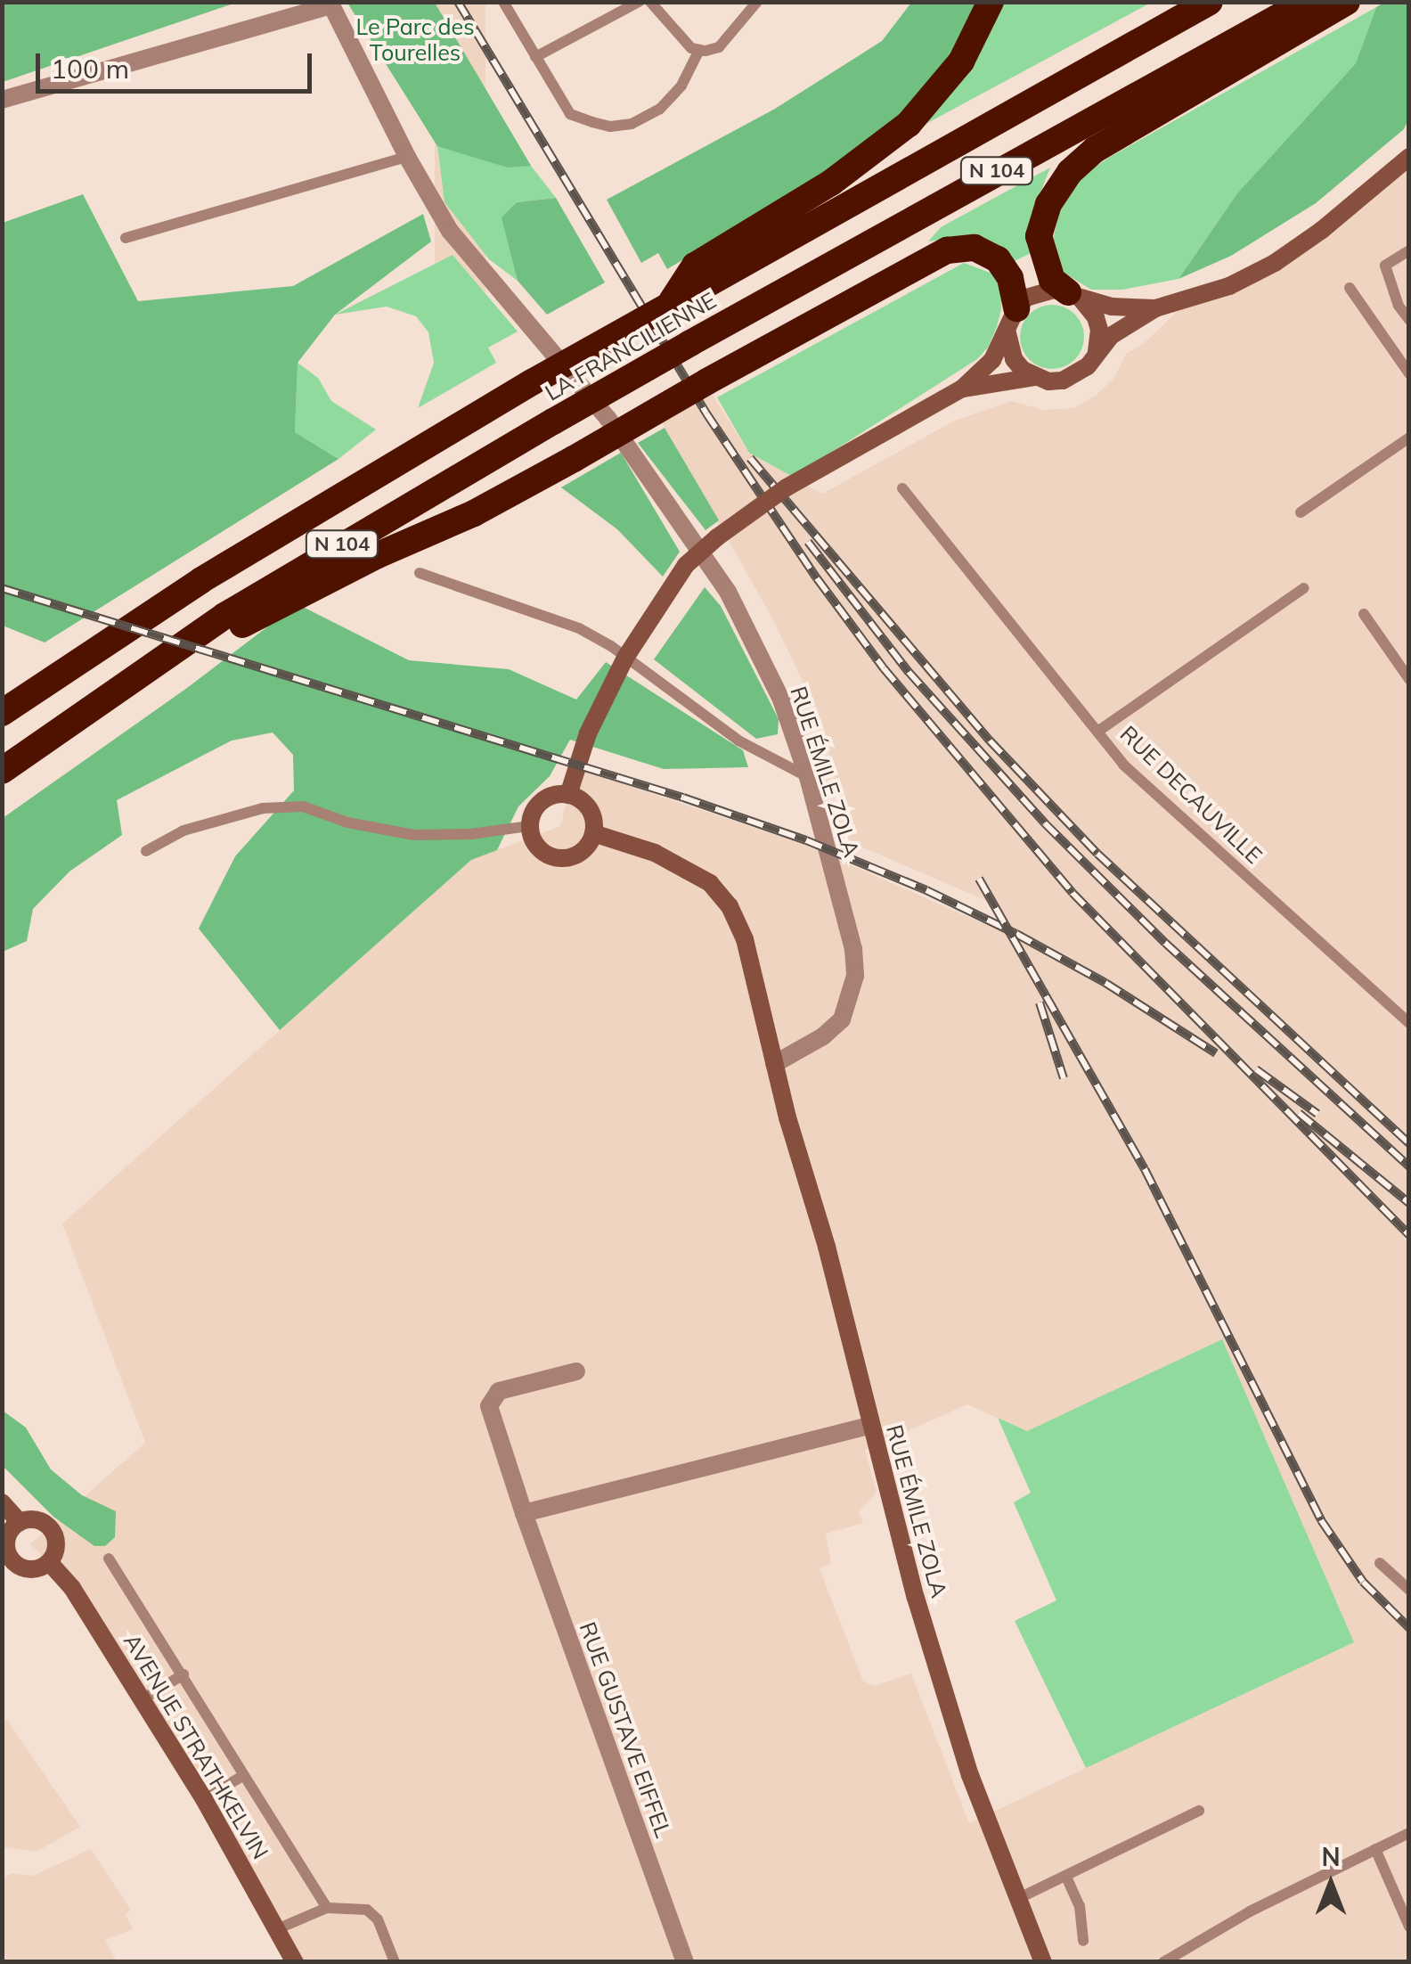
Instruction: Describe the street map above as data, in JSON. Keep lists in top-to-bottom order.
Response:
{
  "streets": {
    "highway": ["N 104", "LA FRANCILIENNE"],
    "street": ["RUE ÉMILE ZOLA", "RUE GUSTAVE EIFFEL", "AVENUE STRATHKELVIN"],
    "lane": ["RUE DECAUVILLE"]
  },
  "parks": ["Le Parc des Tourelles"],
  "scale_bar": "100 m",
  "north": "top"
}
